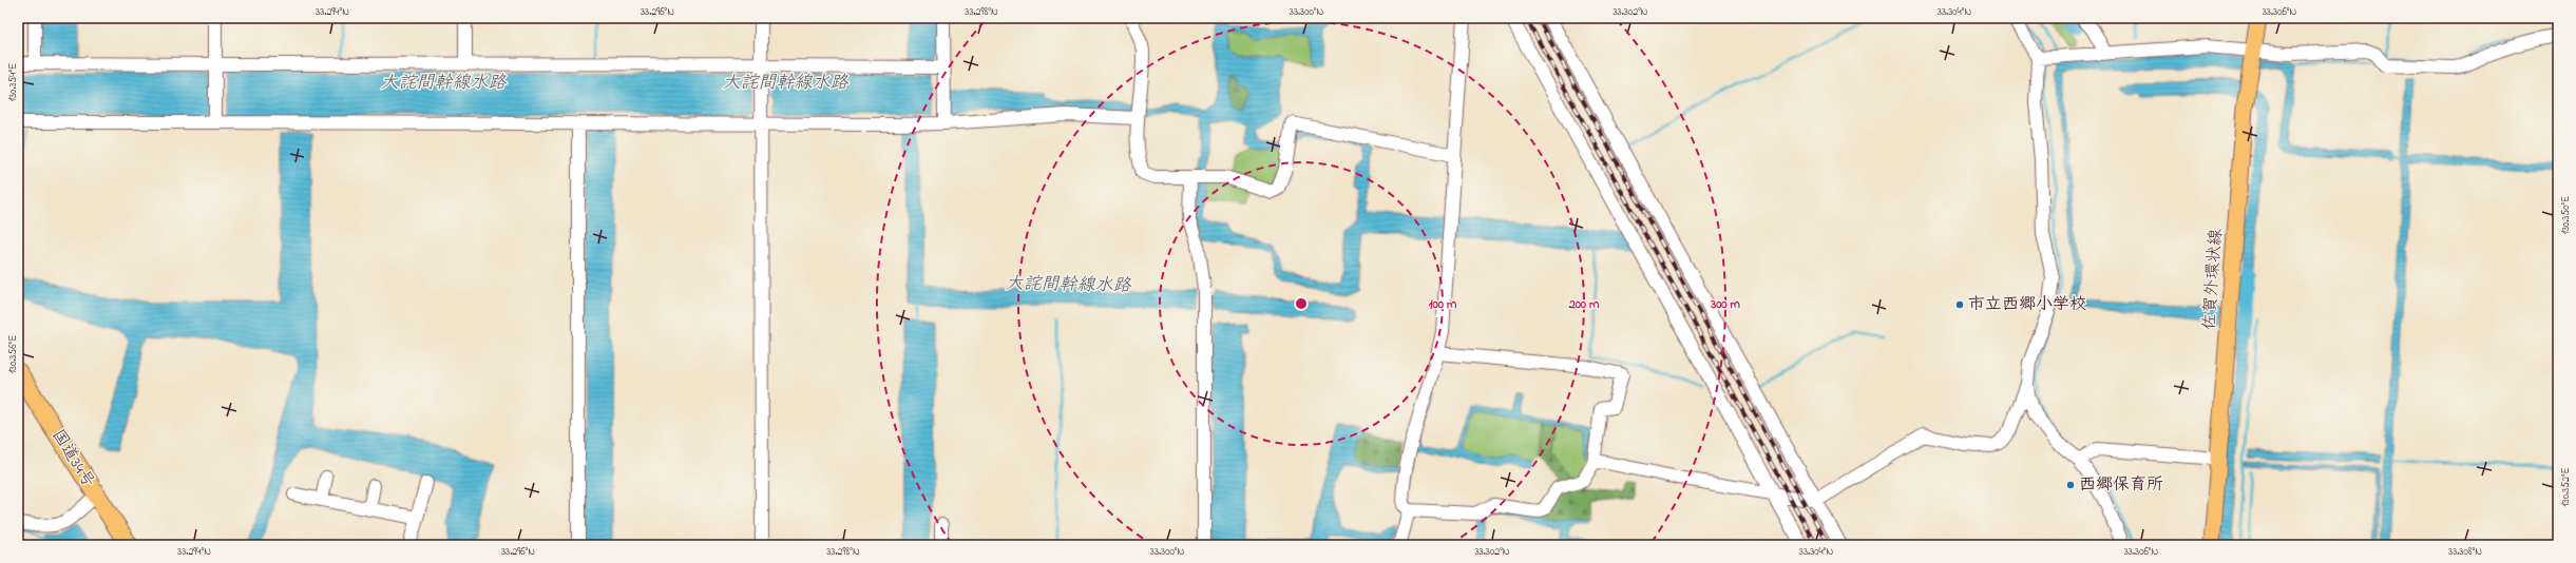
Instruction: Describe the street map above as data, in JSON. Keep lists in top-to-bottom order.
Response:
{
  "streets": {
    "highway": ["国道34号"],
    "main road": ["佐賀外環状線"]
  },
  "water": ["大詫間幹線水路"],
  "places": ["市立西郷小学校", "西郷保育所"],
  "coordinates": [
    "33.294°N",
    "33.296°N",
    "33.298°N",
    "33.300°N",
    "33.302°N",
    "33.304°N",
    "33.306°N",
    "130.354°E",
    "130.350°E",
    "130.356°E",
    "130.352°E",
    "33.308°N"
  ],
  "rings": ["100 m", "200 m", "300 m"]
}
